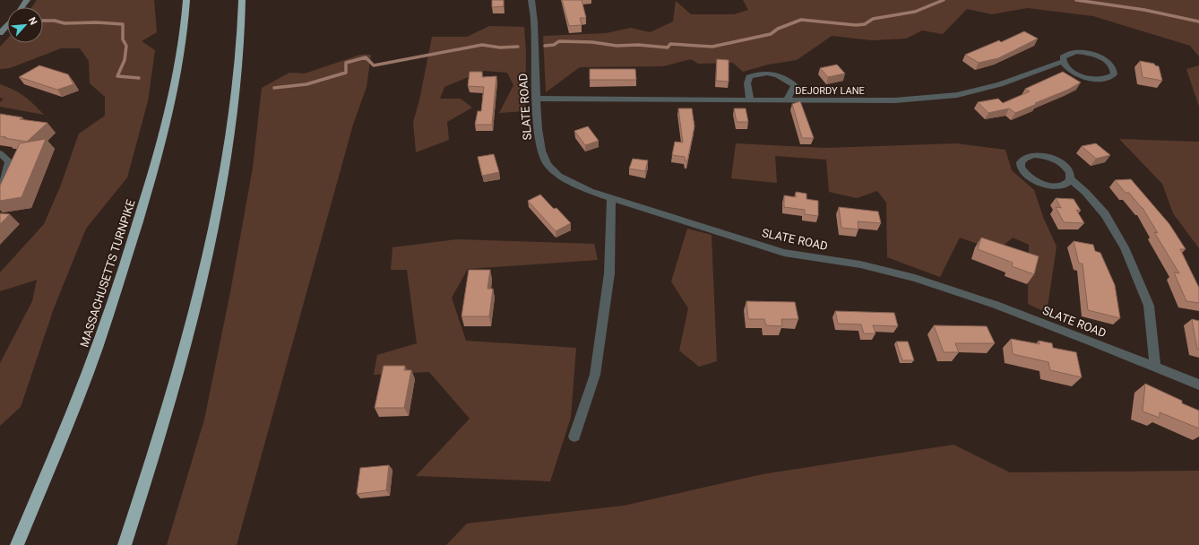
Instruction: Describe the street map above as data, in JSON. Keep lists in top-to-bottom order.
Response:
{
  "streets": {
    "highway": ["MASSACHUSETTS TURNPIKE"],
    "street": ["DEJORDY LANE", "SLATE ROAD"]
  },
  "north": "top right"
}
